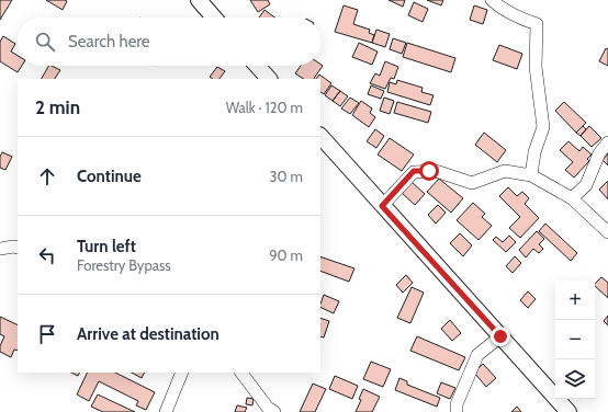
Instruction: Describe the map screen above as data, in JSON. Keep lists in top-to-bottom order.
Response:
{
  "page": {
    "search": "Search here",
    "heading": ["2 min", "Walk · 120 m"],
    "list": [
      ["Continue", "30 m"],
      ["Turn left", "Forestry Bypass", "90 m"],
      "Arrive at destination"
    ],
    "map_buttons": ["+", "−"]
  }
}
